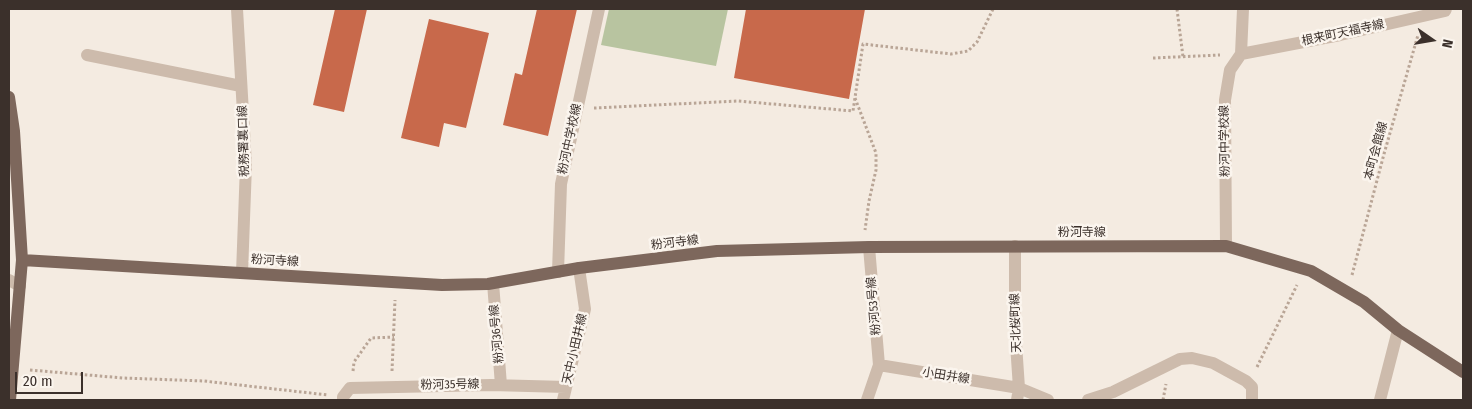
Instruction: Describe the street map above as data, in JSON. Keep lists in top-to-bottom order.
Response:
{
  "streets": {
    "main road": ["粉河寺線"],
    "street": [
      "根来町天福寺線",
      "粉河中学校線",
      "税務署裏口線",
      "粉河53号線",
      "天北桜町線",
      "粉河36号線",
      "天中小田井線",
      "小田井線",
      "粉河35号線"
    ],
    "path": ["本町会館線"]
  },
  "crossings": [
    ["根来町天福寺線", "粉河中学校線"],
    ["根来町天福寺線", "本町会館線"],
    ["粉河中学校線", "粉河寺線"],
    ["税務署裏口線", "粉河寺線"],
    ["本町会館線", "粉河寺線"],
    ["粉河寺線", "粉河53号線"],
    ["粉河寺線", "天北桜町線"],
    ["粉河寺線", "粉河36号線"],
    ["粉河寺線", "天中小田井線"],
    ["粉河53号線", "小田井線"],
    ["天北桜町線", "小田井線"],
    ["粉河36号線", "粉河35号線"],
    ["天中小田井線", "粉河35号線"]
  ],
  "scale_bar": "20 m",
  "north": "right"
}
